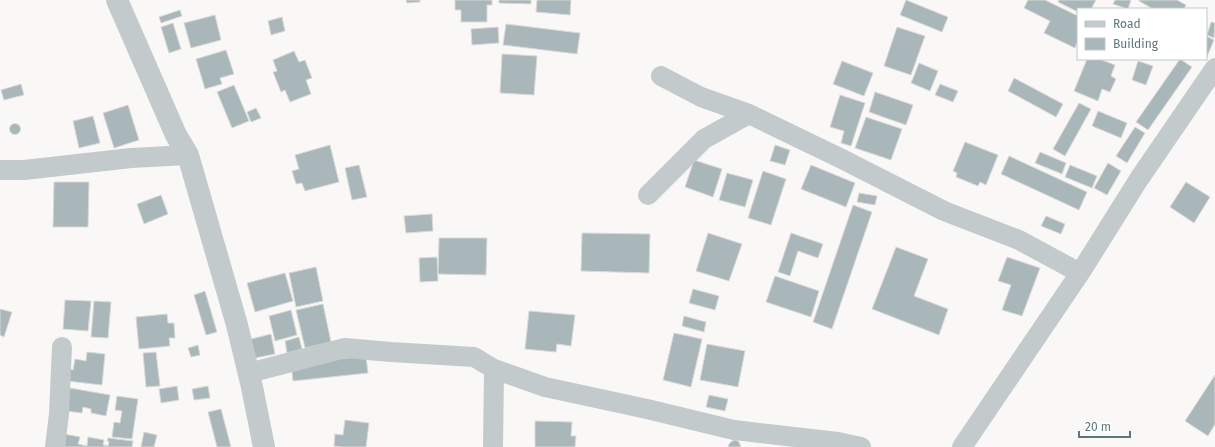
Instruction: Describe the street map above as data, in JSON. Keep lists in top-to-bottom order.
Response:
{
  "legend": ["Road", "Building"],
  "scale_bar": "20 m"
}
